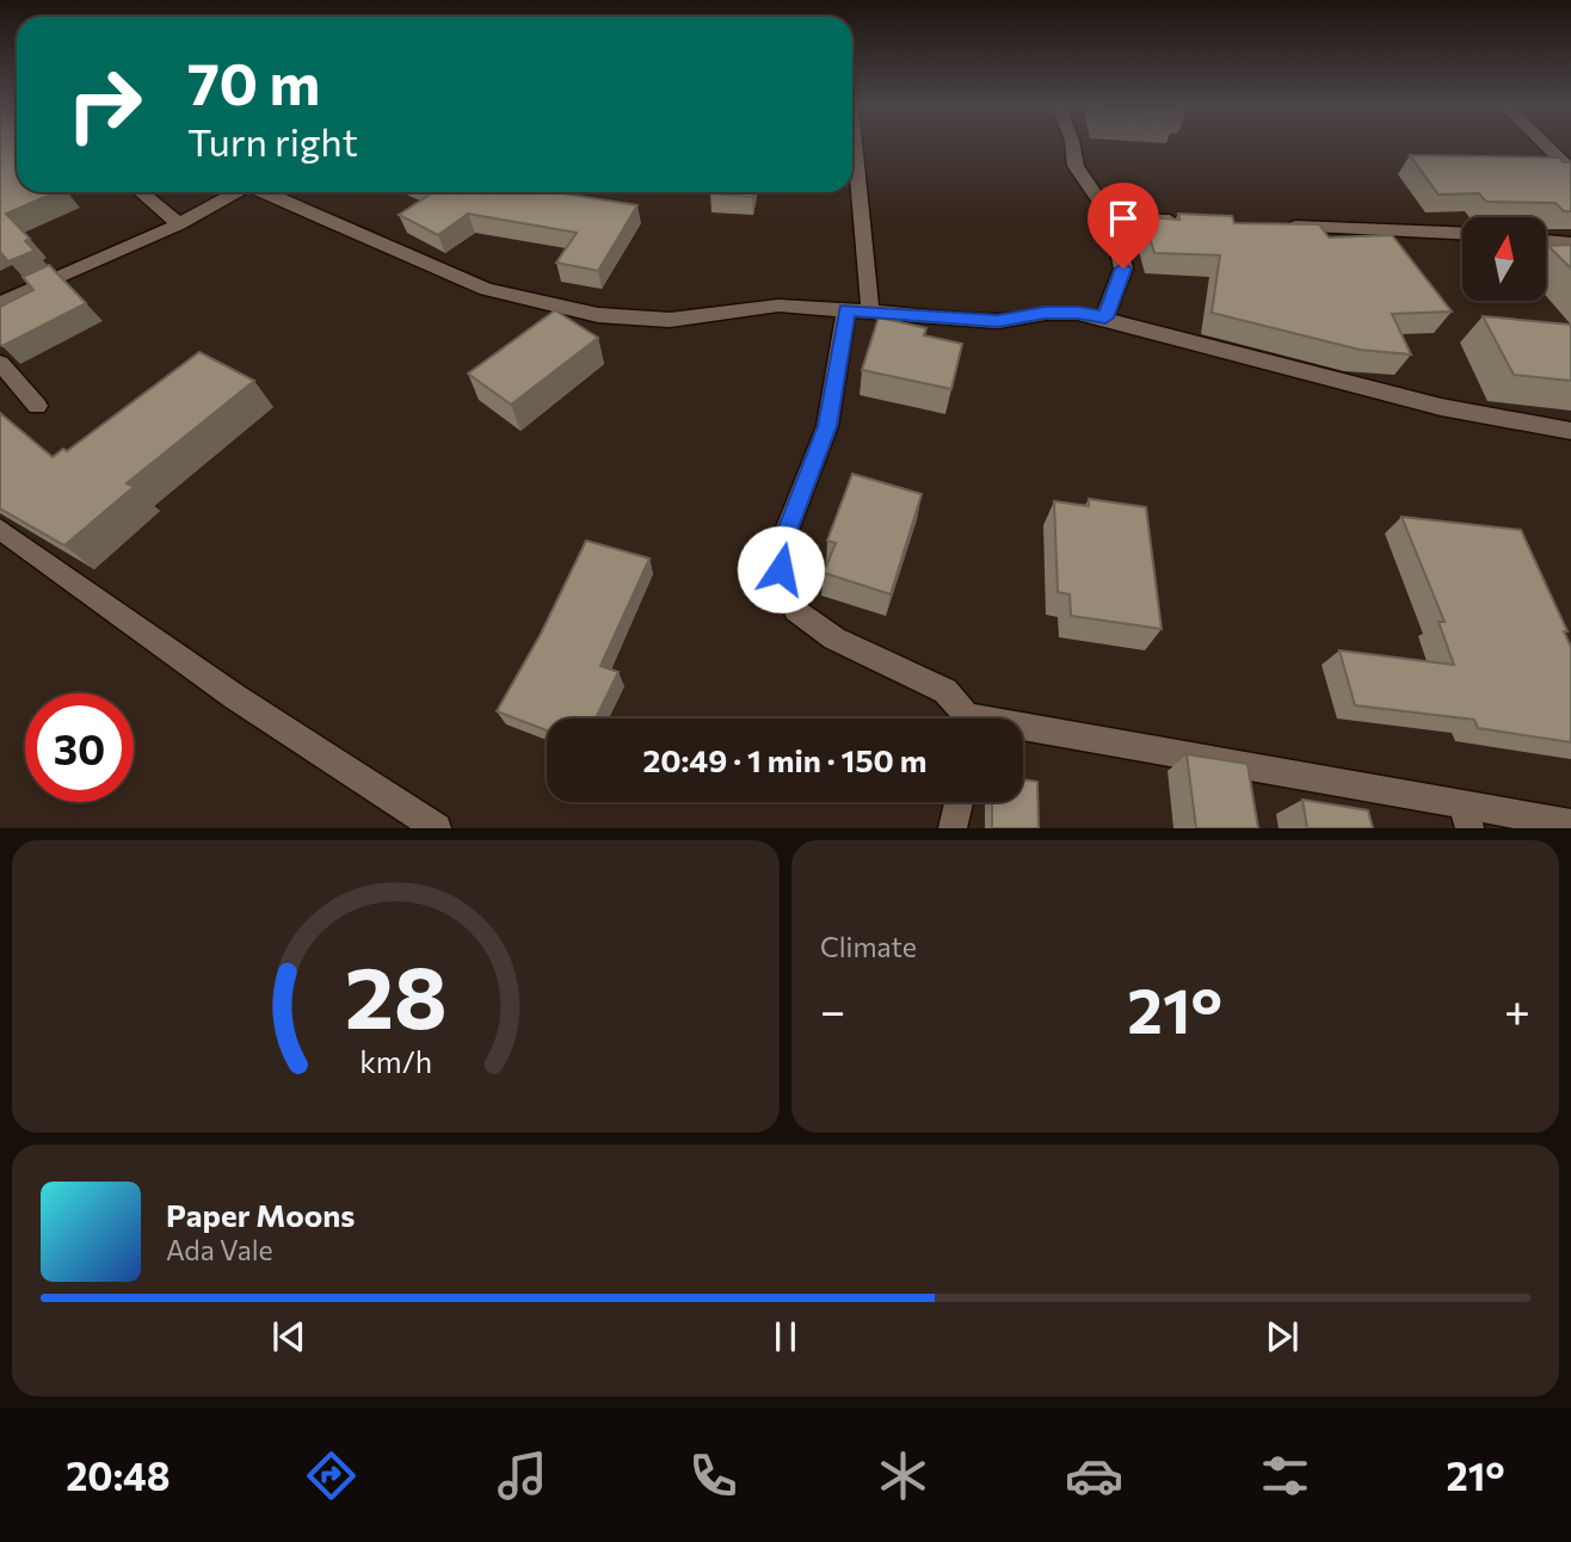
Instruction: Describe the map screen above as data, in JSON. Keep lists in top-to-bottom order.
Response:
{
  "north": "top",
  "page": {
    "turn": ["70 m", "Turn right"],
    "limit": "30",
    "trip": "20:49 · 1 min · 150 m",
    "tile": "Climate",
    "heat": ["−", "21°", "+"],
    "song": ["Paper Moons", "Ada Vale"],
    "tabs": ["20:48", "21°"],
    "gauge": ["28", "km/h"]
  }
}
